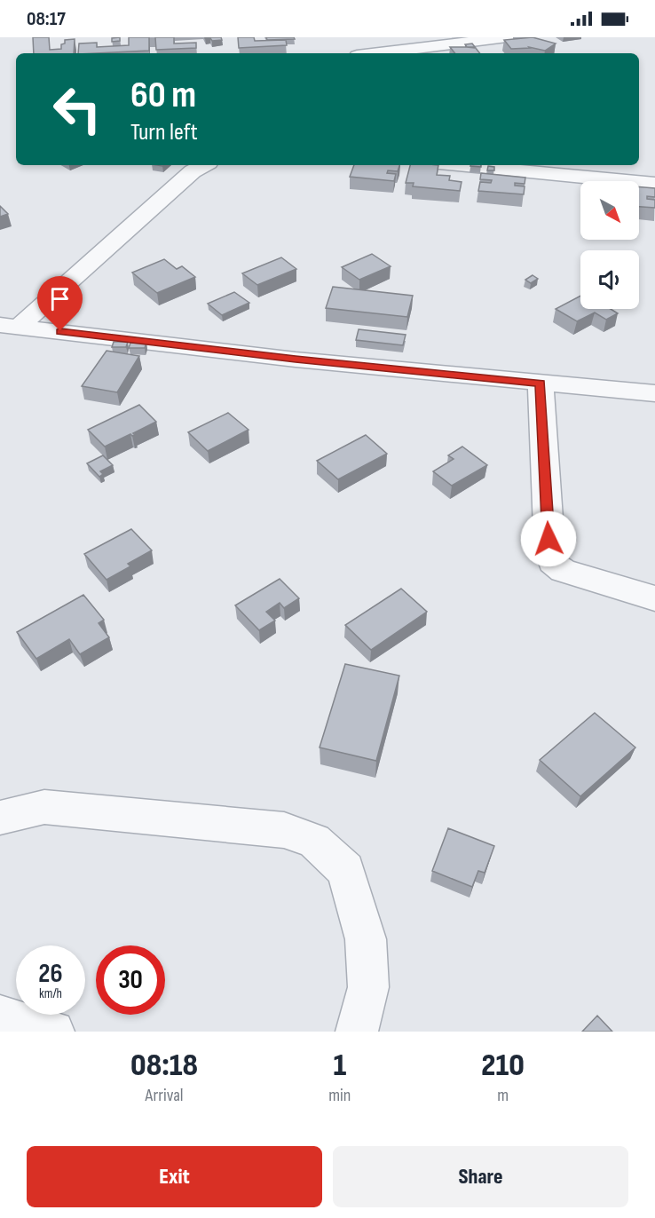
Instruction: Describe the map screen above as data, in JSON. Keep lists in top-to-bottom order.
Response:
{
  "north": "bottom right",
  "page": {
    "status": "08:17",
    "turn": ["60 m", "Turn left"],
    "speed": "26 km/h",
    "limit": "30",
    "eta": [
      "08:18",
      "Arrival",
      "1",
      "min",
      "210",
      "m"
    ],
    "buttons": ["Exit", "Share"]
  }
}
